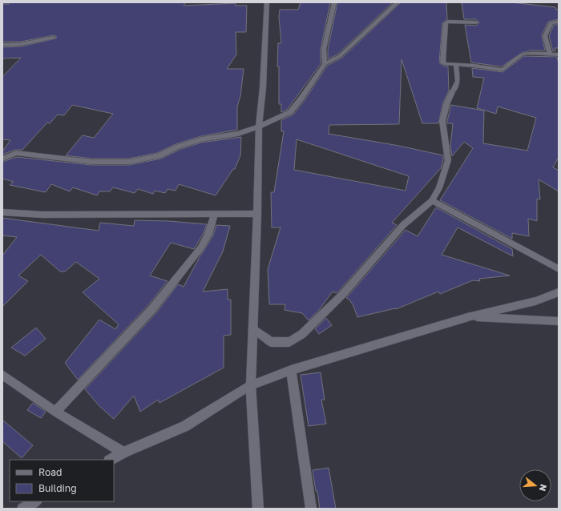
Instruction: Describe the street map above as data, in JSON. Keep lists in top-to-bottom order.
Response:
{
  "legend": ["Road", "Building"],
  "north": "right"
}
